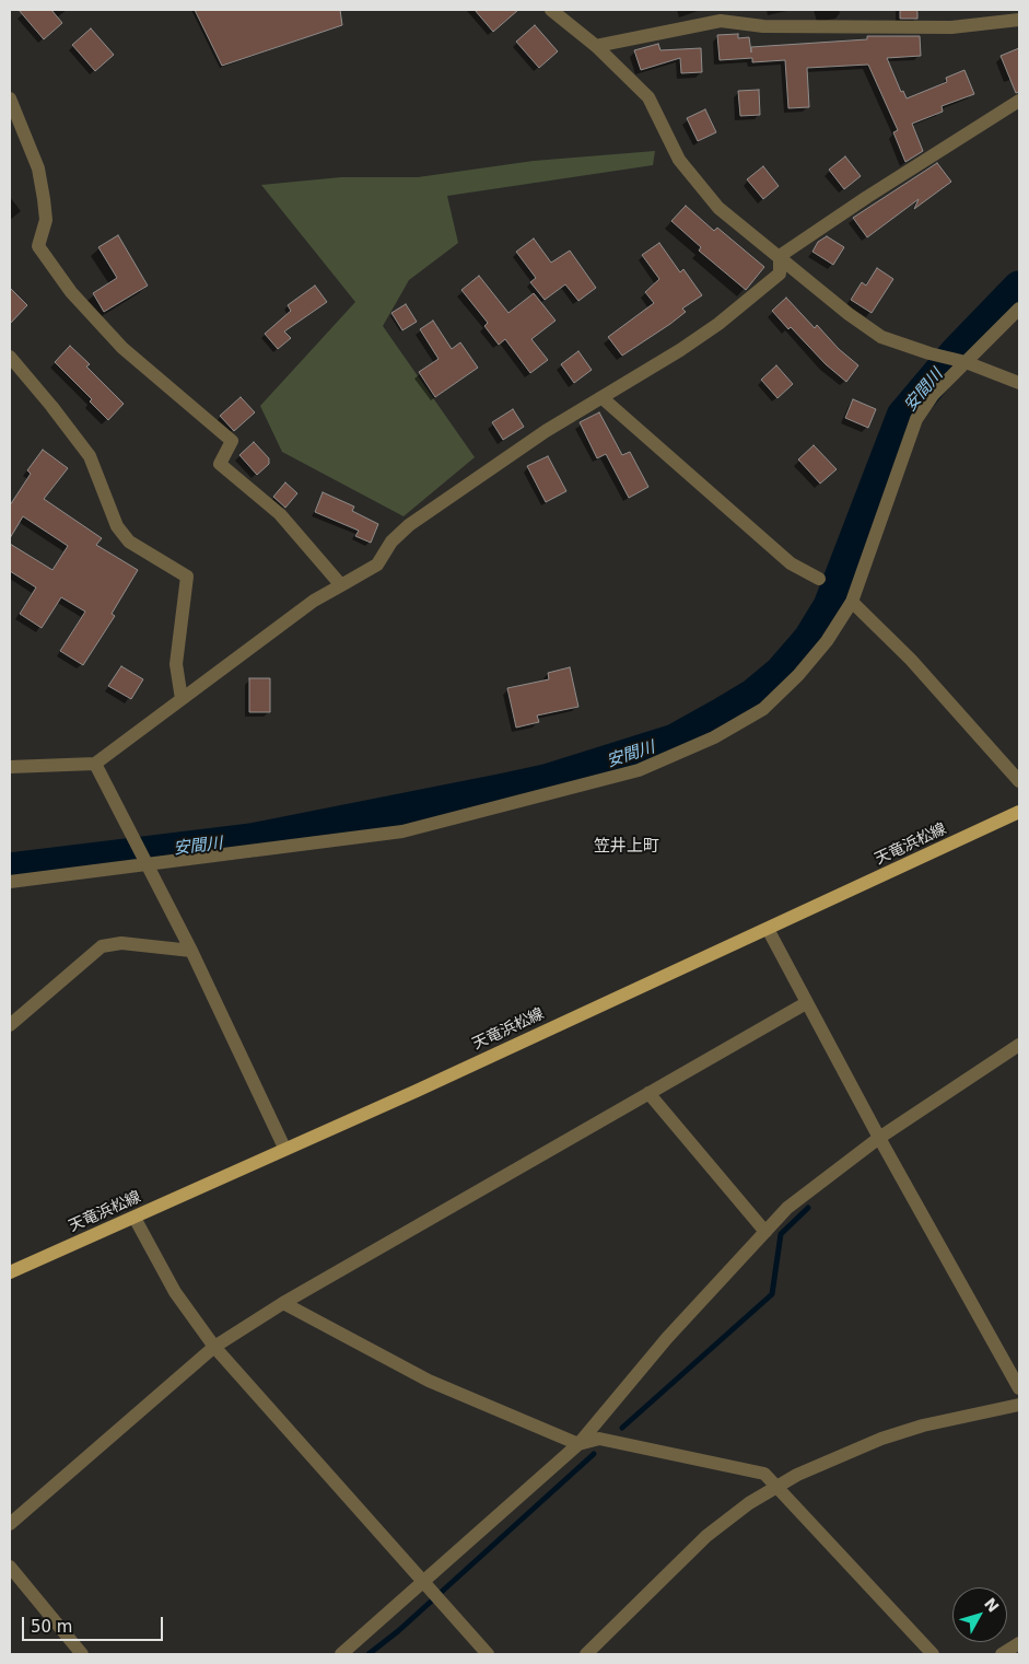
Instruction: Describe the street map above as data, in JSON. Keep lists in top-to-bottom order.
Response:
{
  "streets": {
    "main road": ["天竜浜松線"]
  },
  "districts": ["笠井上町"],
  "water": ["安間川"],
  "scale_bar": "50 m",
  "north": "top right"
}
